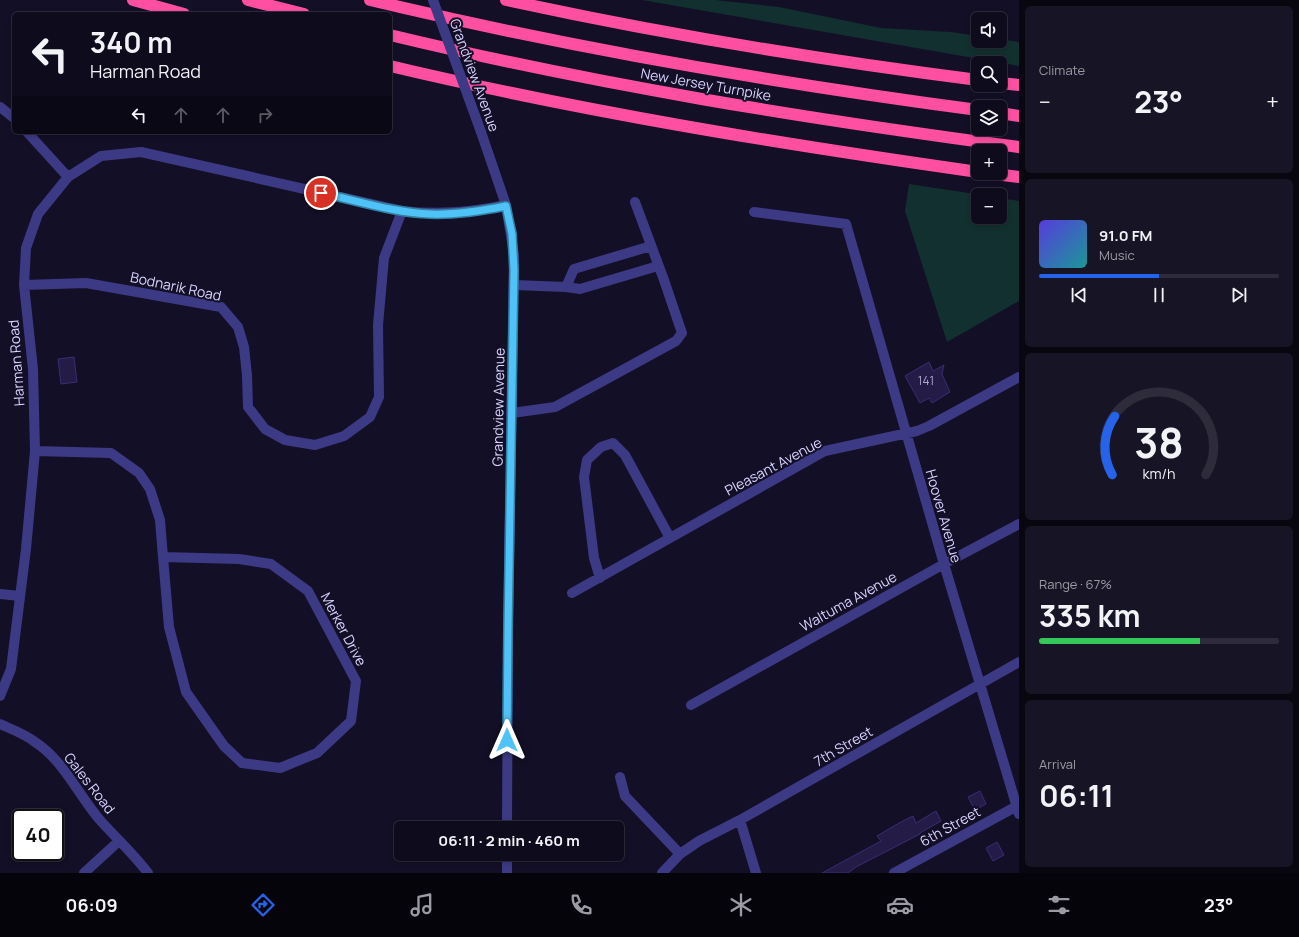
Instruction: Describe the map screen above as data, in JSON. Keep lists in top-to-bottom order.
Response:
{
  "streets": {
    "highway": ["New Jersey Turnpike"],
    "street": [
      "Grandview Avenue",
      "Bodnarik Road",
      "Harman Road",
      "Pleasant Avenue",
      "Hoover Avenue",
      "Waltuma Avenue",
      "Merker Drive",
      "7th Street",
      "Gales Road",
      "6th Street"
    ]
  },
  "crossings": [
    ["Grandview Avenue", "Harman Road"],
    ["Bodnarik Road", "Harman Road"],
    ["Harman Road", "Merker Drive"],
    ["Pleasant Avenue", "Hoover Avenue"],
    ["Hoover Avenue", "Waltuma Avenue"],
    ["Hoover Avenue", "7th Street"],
    ["Hoover Avenue", "6th Street"]
  ],
  "house_numbers": ["141"],
  "page": {
    "tile": [
      "Climate",
      ["Range · 67%", "335 km"],
      ["Arrival", "06:11"]
    ],
    "map_buttons": ["+", "−"],
    "turn": ["340 m", "Harman Road"],
    "heat": ["−", "23°", "+"],
    "song": ["91.0 FM", "Music"],
    "limit": "40",
    "trip": "06:11 · 2 min · 460 m",
    "tabs": ["06:09", "23°"],
    "gauge": ["38", "km/h"]
  }
}
